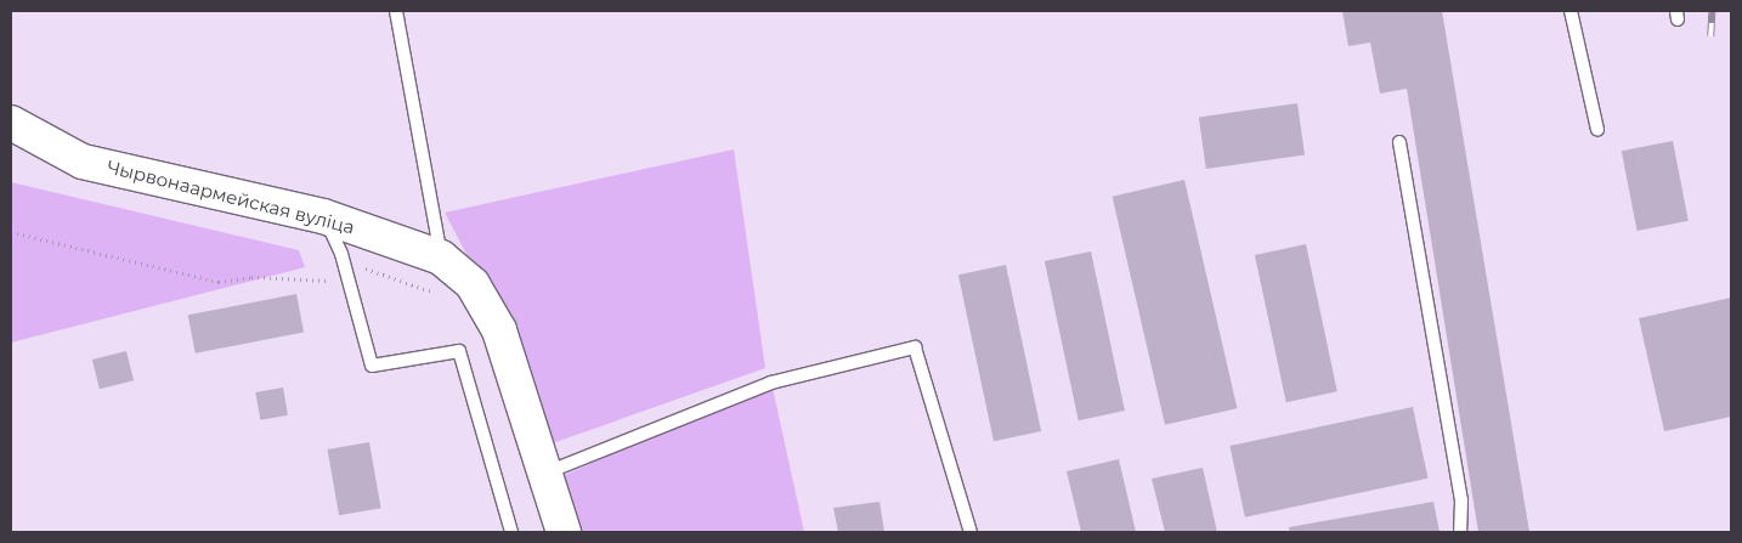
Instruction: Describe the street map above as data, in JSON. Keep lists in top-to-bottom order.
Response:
{
  "streets": {
    "street": ["Чырвонаармейская вуліца"]
  }
}
